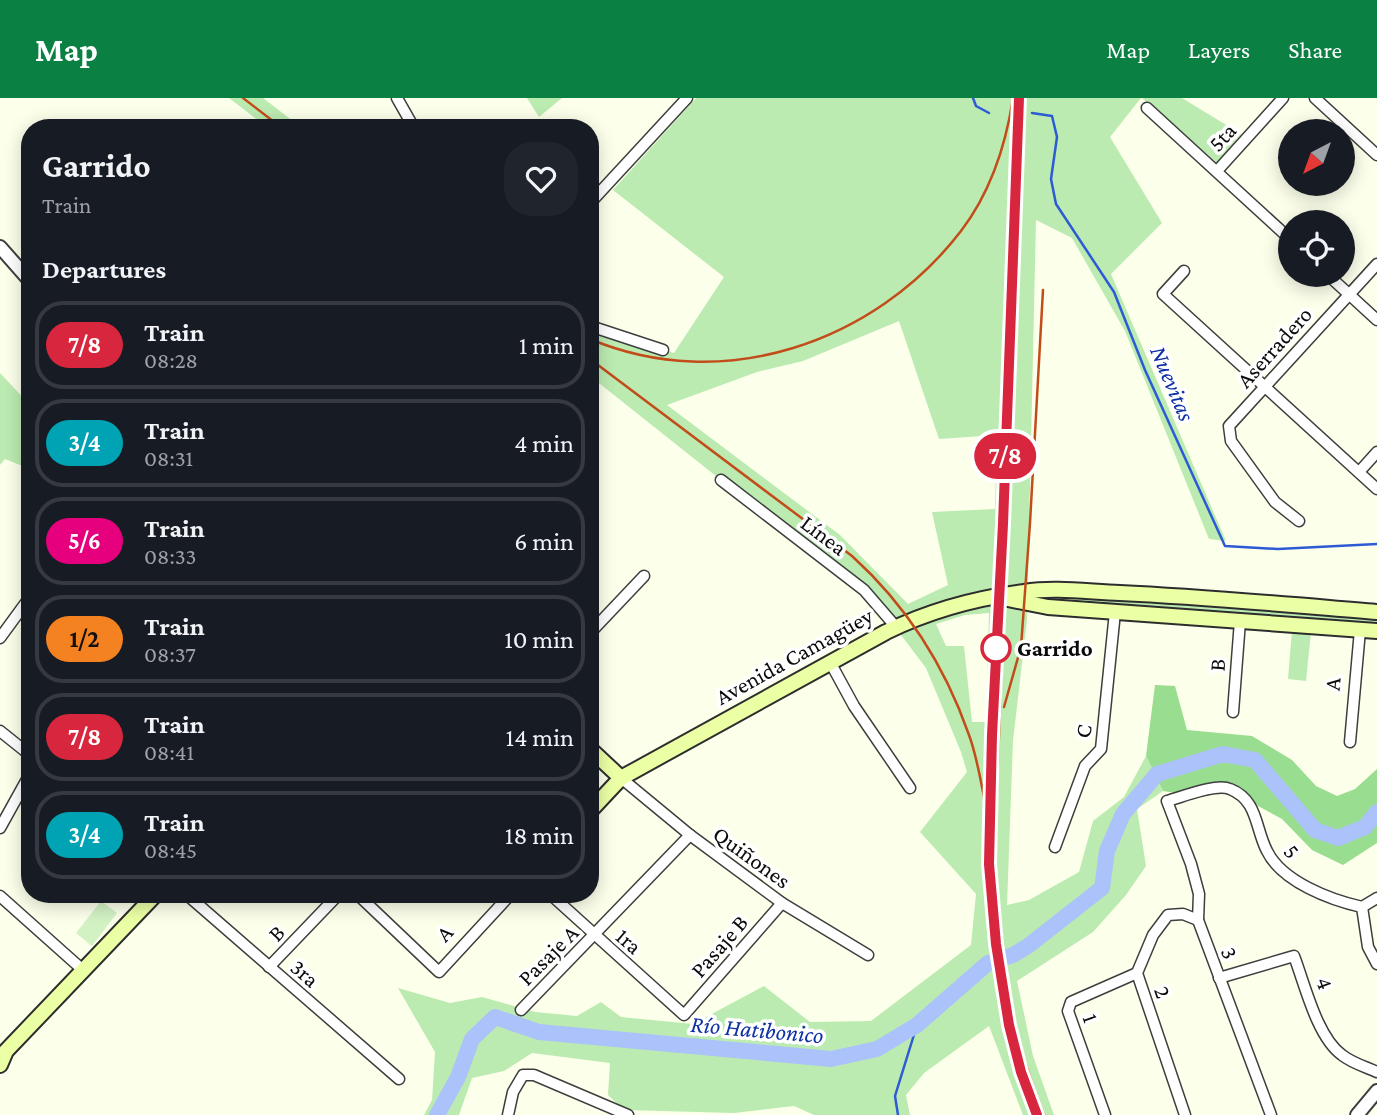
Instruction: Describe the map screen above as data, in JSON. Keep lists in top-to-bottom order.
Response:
{
  "streets": {
    "main road": ["Avenida Camagüey"],
    "street": [
      "5ta",
      "Aserradero",
      "Línea",
      "B",
      "A",
      "C",
      "5",
      "Quiñones",
      "1ra",
      "Pasaje B",
      "3",
      "Pasaje A",
      "3ra",
      "4",
      "2",
      "1"
    ]
  },
  "crossings": [
    ["Línea", "Avenida Camagüey"],
    ["Avenida Camagüey", "B"],
    ["Avenida Camagüey", "A"],
    ["Avenida Camagüey", "C"],
    ["Avenida Camagüey", "Quiñones"],
    ["B", "3ra"],
    ["5", "3"],
    ["Quiñones", "Pasaje B"],
    ["Quiñones", "Pasaje A"],
    ["1ra", "Pasaje B"],
    ["1ra", "Pasaje A"],
    ["3", "4"],
    ["3", "2"],
    ["2", "1"]
  ],
  "water": ["Nuevitas", "Río Hatibonico"],
  "places": ["Garrido"],
  "north": "bottom left",
  "page": {
    "header": "Map",
    "nav": ["Map", "Layers", "Share"],
    "on_map": "7/8",
    "heading": [
      ["Garrido", "Train"],
      "Departures"
    ],
    "list": [
      {
        "mark": "7/8",
        "name": "Train",
        "note": "08:28",
        "value": "1 min"
      },
      {
        "mark": "3/4",
        "name": "Train",
        "note": "08:31",
        "value": "4 min"
      },
      {
        "mark": "5/6",
        "name": "Train",
        "note": "08:33",
        "value": "6 min"
      },
      {
        "mark": "1/2",
        "name": "Train",
        "note": "08:37",
        "value": "10 min"
      },
      {
        "mark": "7/8",
        "name": "Train",
        "note": "08:41",
        "value": "14 min"
      },
      {
        "mark": "3/4",
        "name": "Train",
        "note": "08:45",
        "value": "18 min"
      }
    ]
  }
}
